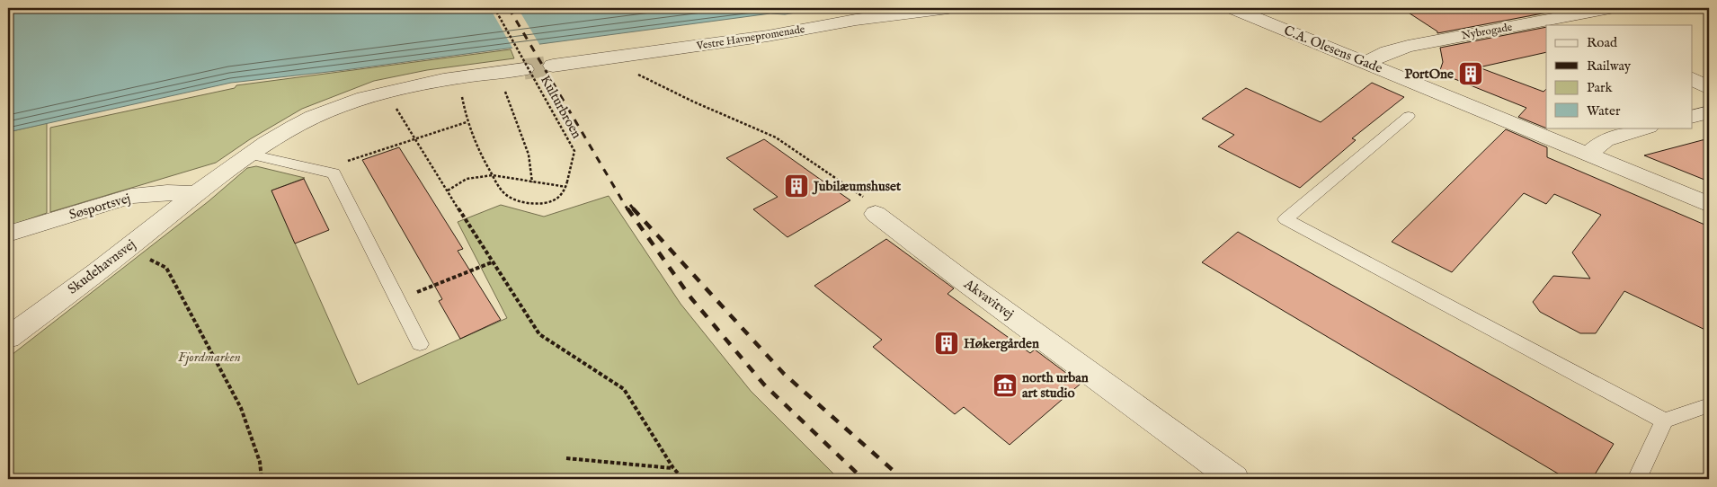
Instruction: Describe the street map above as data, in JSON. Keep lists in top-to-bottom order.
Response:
{
  "streets": {
    "street": [
      "Nybrogade",
      "Vestre Havnepromenade",
      "C.A. Olesens Gade",
      "Søsportsvej",
      "Skudehavnsvej",
      "Akvavitvej"
    ],
    "path": ["Kulturbroen"]
  },
  "crossings": [
    ["Nybrogade", "C.A. Olesens Gade"],
    ["Søsportsvej", "Skudehavnsvej"]
  ],
  "parks": ["Fjordmarken"],
  "places": {
    "building": ["PortOne", "Jubilæumshuset", "Høkergården"],
    "museum": ["north urban art studio"]
  },
  "legend": [
    "Road",
    "Railway",
    "Park",
    "Water"
  ]
}
